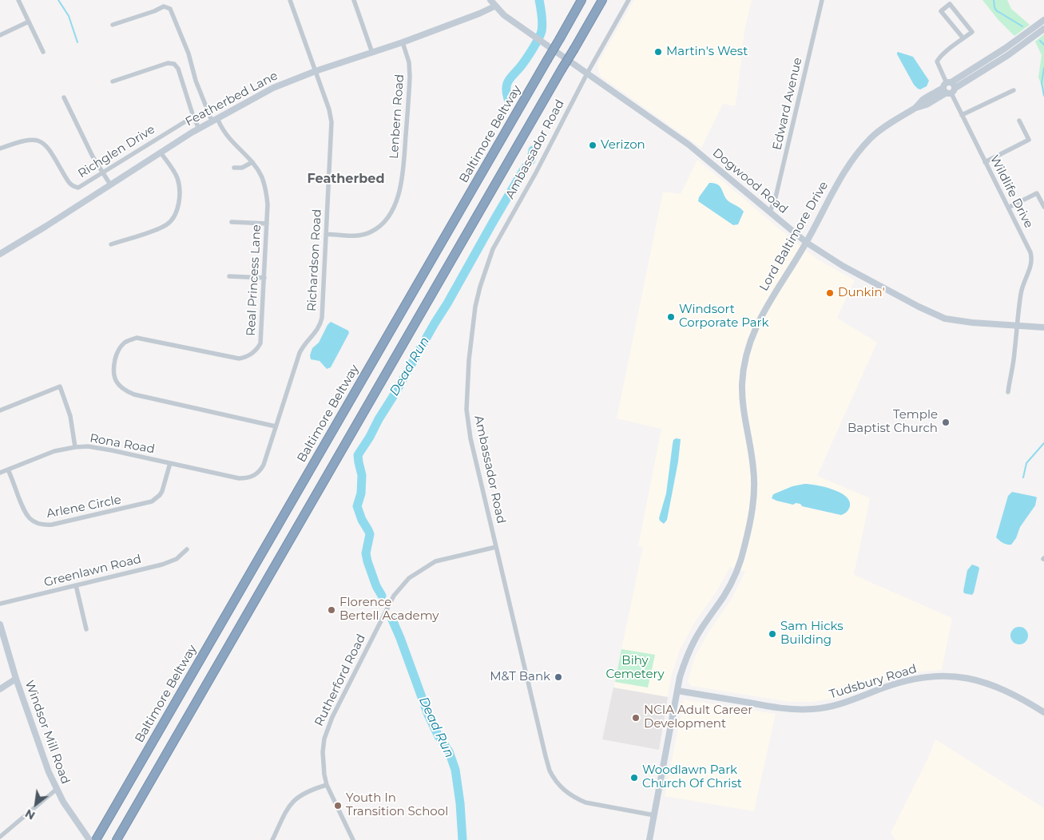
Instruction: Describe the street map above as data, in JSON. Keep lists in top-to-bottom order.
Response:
{
  "streets": {
    "highway": ["Baltimore Beltway"],
    "main road": [
      "Featherbed Lane",
      "Dogwood Road",
      "Lord Baltimore Drive",
      "Tudsbury Road",
      "Windsor Mill Road"
    ],
    "street": [
      "Edward Avenue",
      "Lenbern Road",
      "Ambassador Road",
      "Richglen Drive",
      "Wildlife Drive",
      "Richardson Road",
      "Real Princess Lane",
      "Rona Road",
      "Arlene Circle",
      "Greenlawn Road",
      "Rutherford Road"
    ]
  },
  "crossings": [
    ["Featherbed Lane", "Lenbern Road"],
    ["Featherbed Lane", "Dogwood Road"],
    ["Featherbed Lane", "Richardson Road"],
    ["Featherbed Lane", "Real Princess Lane"],
    ["Edward Avenue", "Dogwood Road"],
    ["Lenbern Road", "Richardson Road"],
    ["Ambassador Road", "Dogwood Road"],
    ["Ambassador Road", "Lord Baltimore Drive"],
    ["Ambassador Road", "Rutherford Road"],
    ["Dogwood Road", "Wildlife Drive"],
    ["Dogwood Road", "Lord Baltimore Drive"],
    ["Wildlife Drive", "Lord Baltimore Drive"],
    ["Lord Baltimore Drive", "Tudsbury Road"],
    ["Richardson Road", "Real Princess Lane"],
    ["Richardson Road", "Rona Road"],
    ["Rona Road", "Arlene Circle"]
  ],
  "districts": ["Featherbed"],
  "water": ["Dead Run"],
  "parks": ["Bihy Cemetery"],
  "places": [
    "Martin's West",
    "Verizon",
    "Dunkin'",
    "Windsort Corporate Park",
    "Temple Baptist Church",
    "Florence Bertell Academy",
    "Sam Hicks Building",
    "M&T Bank",
    "NCIA Adult Career Development",
    "Woodlawn Park Church Of Christ",
    "Youth In Transition School"
  ],
  "north": "bottom left"
}
